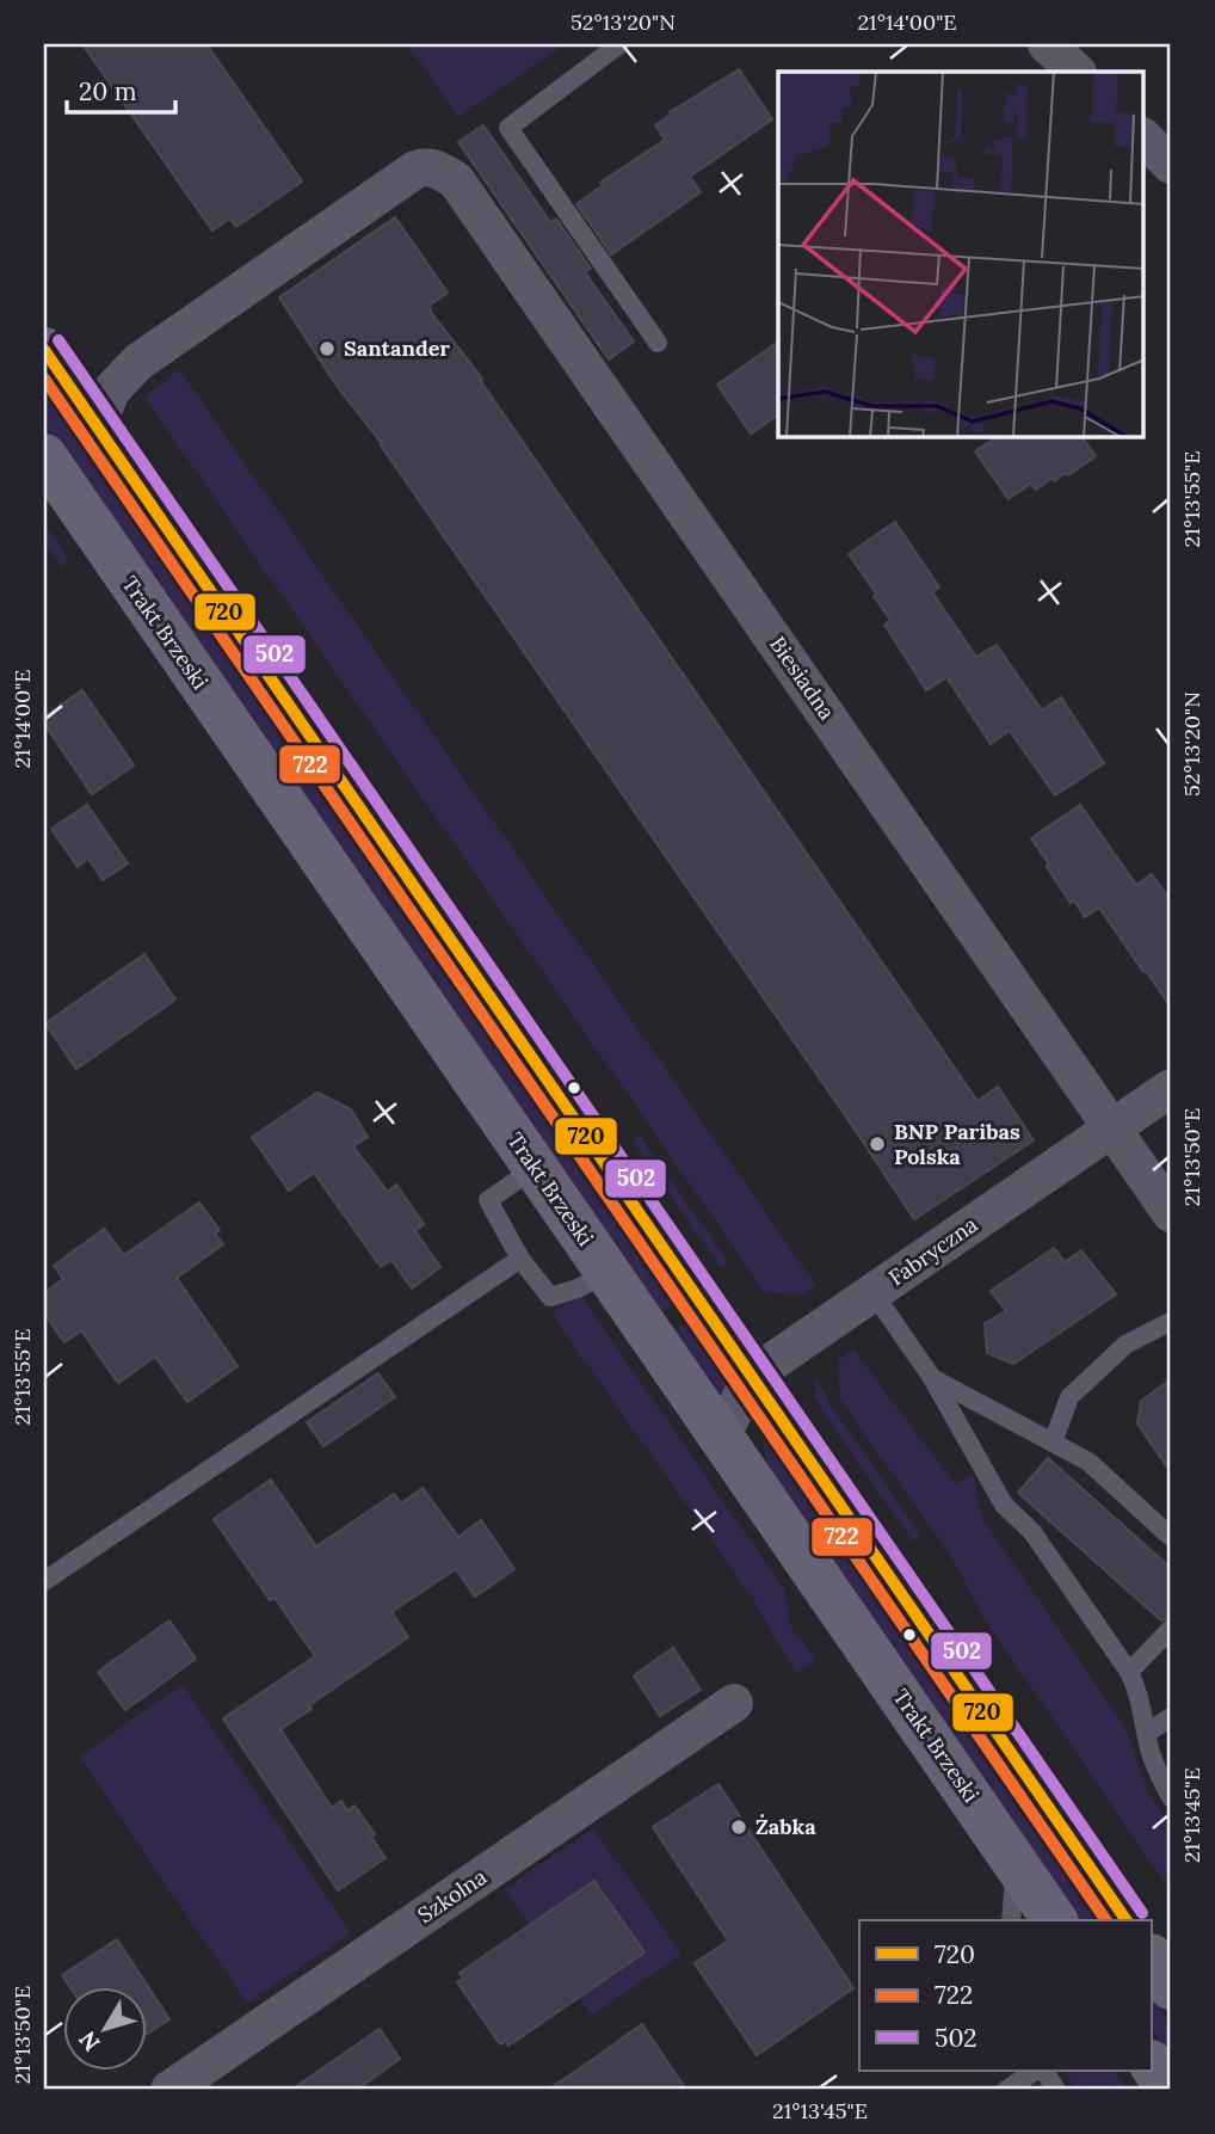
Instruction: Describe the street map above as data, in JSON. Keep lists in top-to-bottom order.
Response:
{
  "streets": {
    "main road": ["Trakt Brzeski"],
    "street": ["Biesiadna", "Fabryczna", "Szkolna"]
  },
  "crossings": [
    ["Trakt Brzeski", "Fabryczna"],
    ["Biesiadna", "Fabryczna"]
  ],
  "places": ["Santander", "BNP Paribas Polska", "Żabka"],
  "lines": ["transit line 502", "transit line 720", "transit line 722"],
  "legend": ["720", "722", "502"],
  "scale_bar": "20 m",
  "north": "bottom left",
  "coordinates": [
    "52°13'20\"N",
    "21°14'00\"E",
    "21°13'55\"E",
    "21°13'50\"E",
    "21°13'45\"E"
  ]
}
